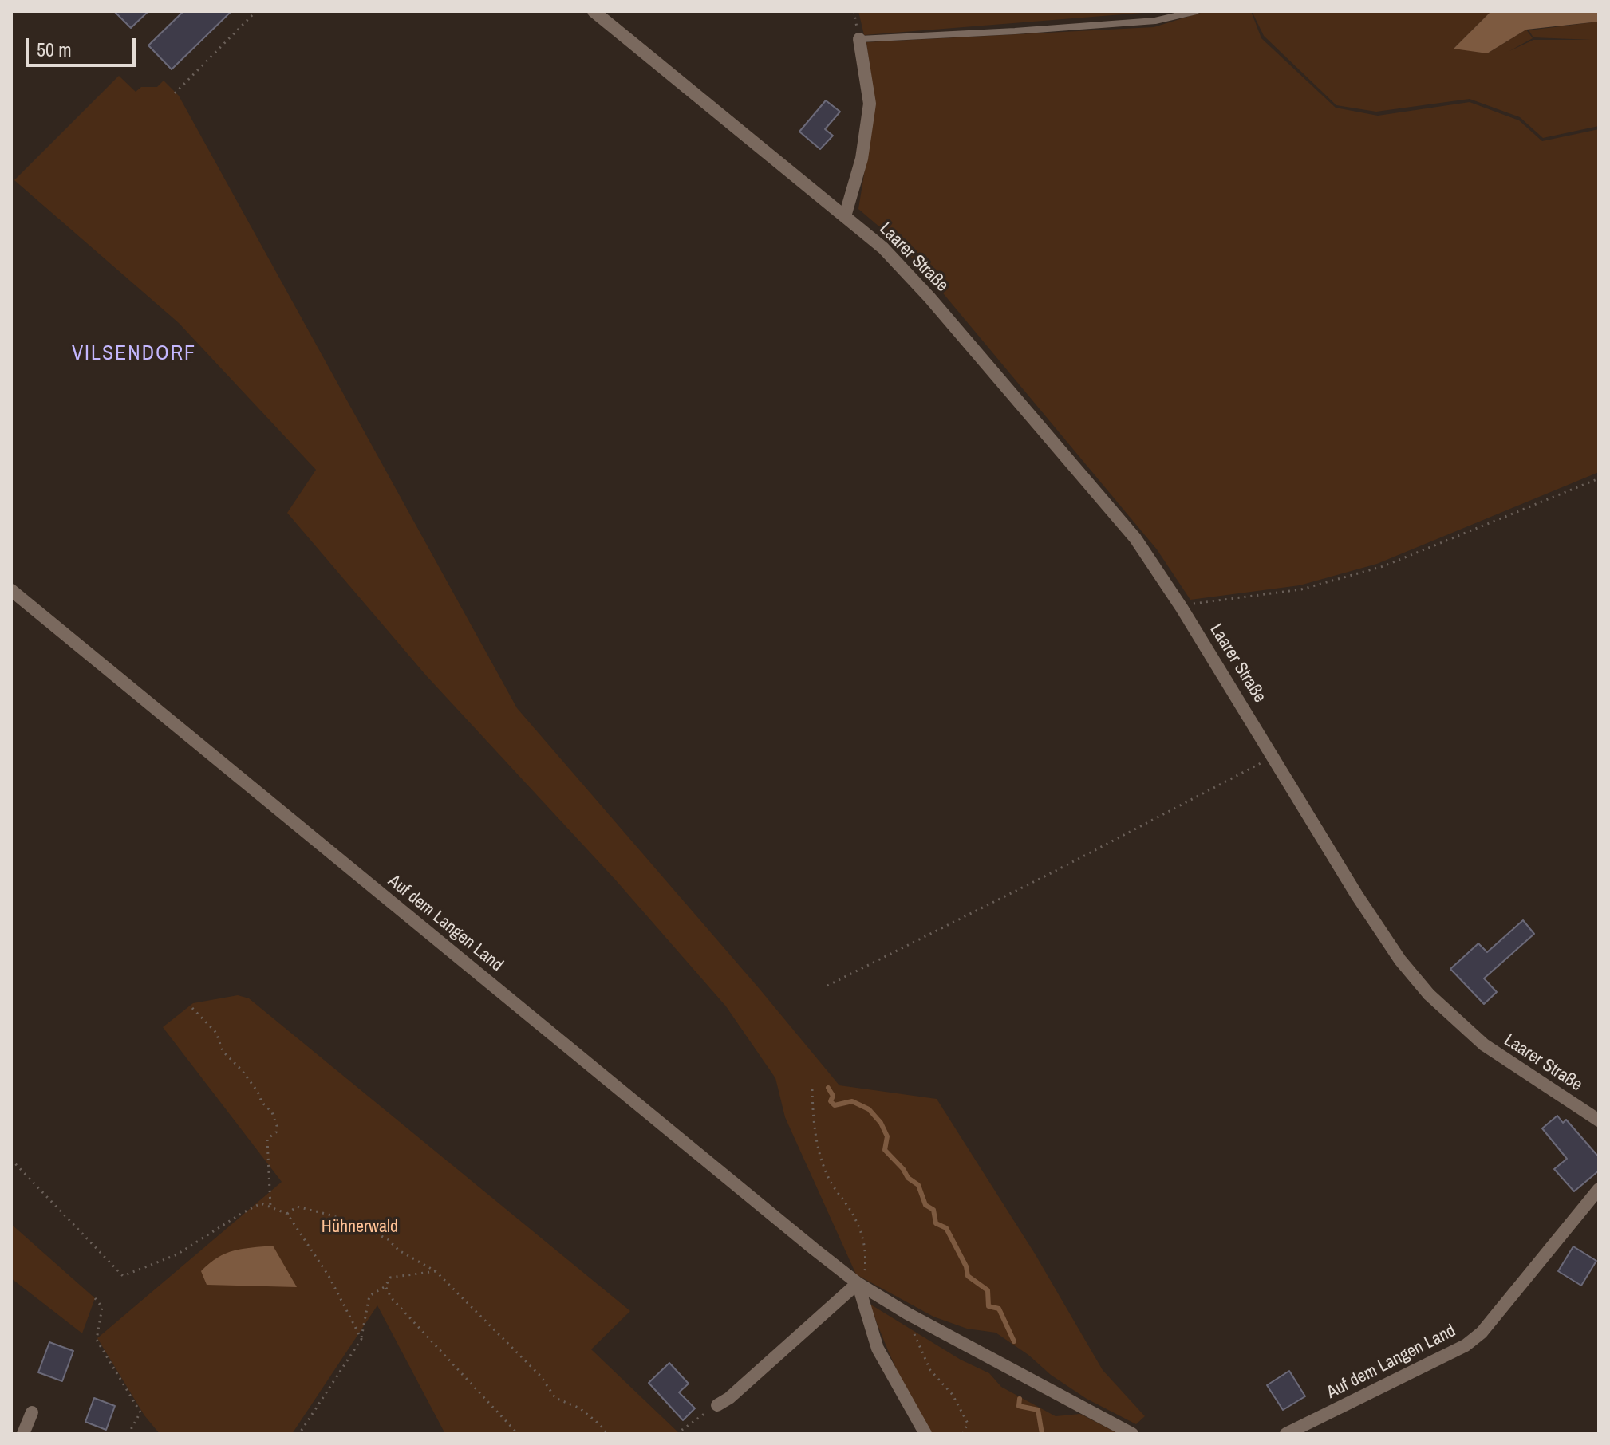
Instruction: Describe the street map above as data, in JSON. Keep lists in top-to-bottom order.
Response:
{
  "streets": {
    "street": ["Laarer Straße", "Auf dem Langen Land"]
  },
  "districts": ["VILSENDORF"],
  "parks": ["Hühnerwald"],
  "scale_bar": "50 m"
}
